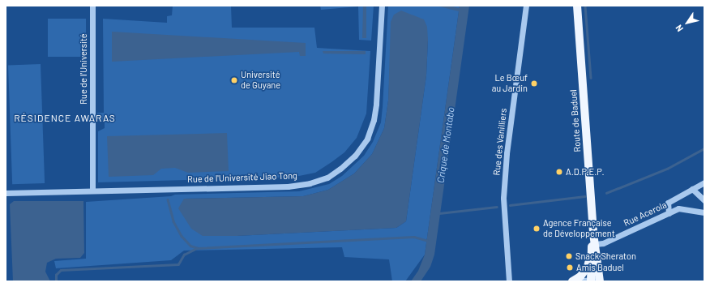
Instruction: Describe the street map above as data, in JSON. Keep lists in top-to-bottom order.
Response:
{
  "streets": {
    "main road": ["Route de Baduel"],
    "street": [
      "Rue de l'Université",
      "Rue des Vanilliers",
      "Rue de l'Université Jiao Tong",
      "Rue Acerola"
    ]
  },
  "crossings": [
    ["Rue de l'Université", "Rue de l'Université Jiao Tong"],
    ["Route de Baduel", "Rue Acerola"]
  ],
  "districts": ["RÉSIDENCE AWARAS"],
  "water": ["Crique de Montabo"],
  "places": [
    "Université de Guyane",
    "Le Bœuf au Jardin",
    "A.D.P.E.P.",
    "Agence Française de Développement",
    "Snack Sheraton",
    "Amis Baduel"
  ],
  "north": "bottom left"
}
